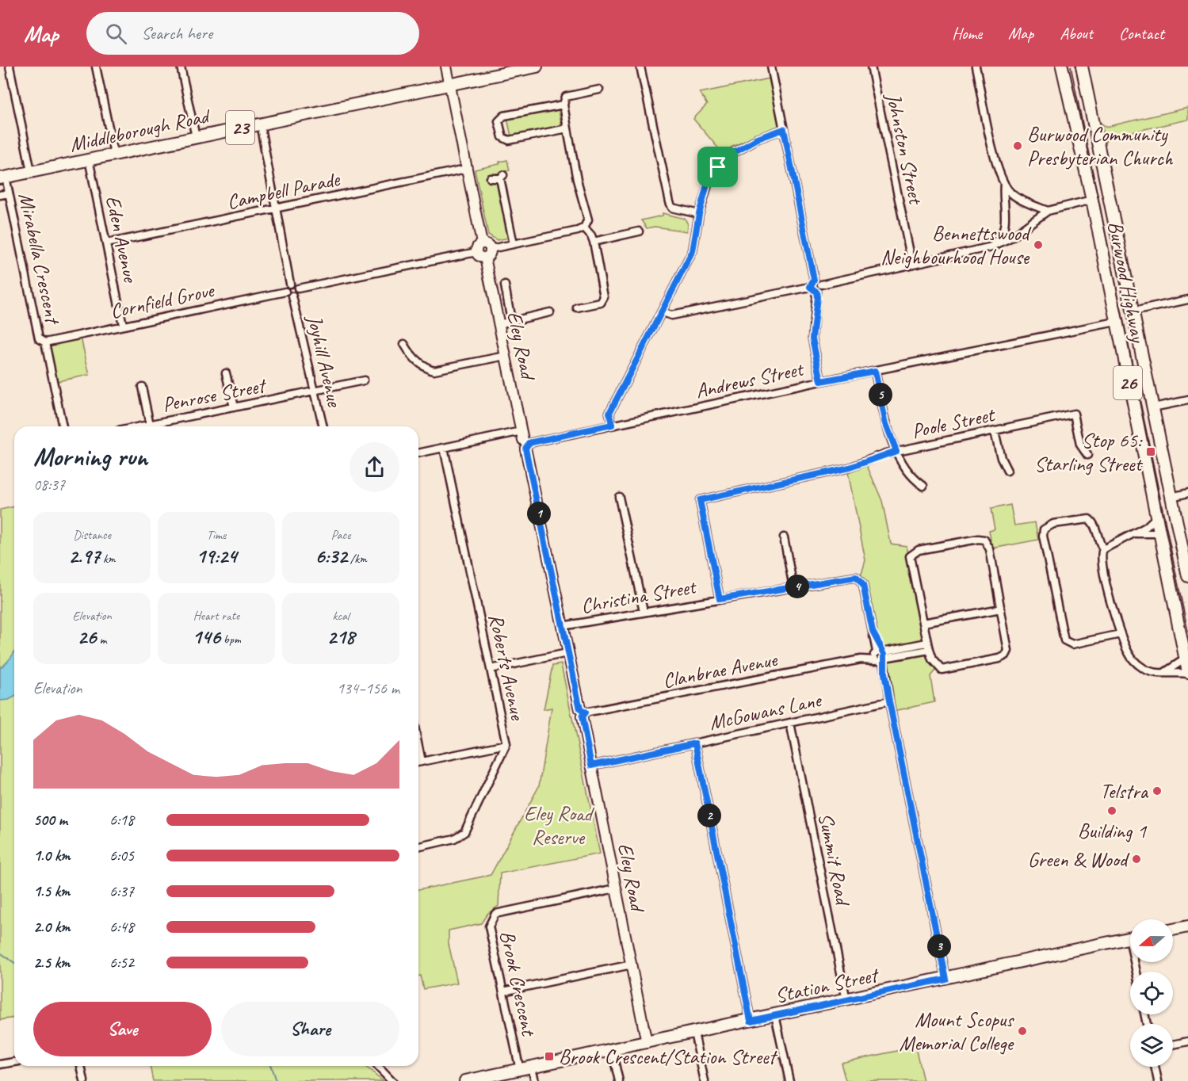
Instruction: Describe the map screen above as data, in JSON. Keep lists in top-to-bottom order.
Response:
{
  "streets": {
    "main road": [
      "23",
      "Middleborough Road",
      "Burwood Highway",
      "Eley Road",
      "26",
      "Station Street"
    ],
    "street": [
      "Johnston Street",
      "Campbell Parade",
      "Eden Avenue",
      "Mirabella Crescent",
      "Cornfield Grove",
      "Joyhill Avenue",
      "Andrews Street",
      "Penrose Street",
      "Poole Street",
      "Christina Street",
      "Roberts Avenue",
      "Clanbrae Avenue",
      "McGowans Lane",
      "Summit Road",
      "Brook Crescent"
    ]
  },
  "crossings": [
    ["Middleborough Road", "Eden Avenue"],
    ["Middleborough Road", "Mirabella Crescent"],
    ["Middleborough Road", "Eley Road"],
    ["Campbell Parade", "Eden Avenue"],
    ["Campbell Parade", "Eley Road"],
    ["Eden Avenue", "Cornfield Grove"],
    ["Mirabella Crescent", "Cornfield Grove"],
    ["Burwood Highway", "Andrews Street"],
    ["Cornfield Grove", "Joyhill Avenue"],
    ["Eley Road", "Andrews Street"],
    ["Eley Road", "Christina Street"],
    ["Eley Road", "Clanbrae Avenue"],
    ["Eley Road", "McGowans Lane"],
    ["Eley Road", "Brook Crescent"],
    ["Eley Road", "Station Street"],
    ["Joyhill Avenue", "Penrose Street"],
    ["Andrews Street", "Roberts Avenue"],
    ["Poole Street", "Christina Street"],
    ["Christina Street", "Clanbrae Avenue"],
    ["McGowans Lane", "Summit Road"],
    ["Summit Road", "Station Street"],
    ["Brook Crescent", "Station Street"]
  ],
  "parks": ["Eley Road Reserve"],
  "places": {
    "other": [
      "Burwood Community Presbyterian Church",
      "Bennettswood Neighbourhood House",
      "Telstra",
      "Building 1",
      "Green & Wood",
      "Mount Scopus Memorial College"
    ],
    "transit": ["Stop 65: Starling Street", "Brook Crescent/Station Street"]
  },
  "north": "left",
  "page": {
    "header": "Map",
    "search": "Search here",
    "nav": [
      "Home",
      "Map",
      "About",
      "Contact"
    ],
    "pins": [
      "5",
      "1",
      "4",
      "2",
      "3"
    ],
    "heading": ["Morning run", "08:37"],
    "stats": [
      ["Distance", "2.97 km"],
      ["Time", "19:24"],
      ["Pace", "6:32 /km"],
      ["Elevation", "26 m"],
      ["Heart rate", "146 bpm"],
      ["kcal", "218"]
    ],
    "chart": ["Elevation", "134–156 m"],
    "list": [
      {
        "name": "500 m",
        "note": "6:18"
      },
      {
        "name": "1.0 km",
        "note": "6:05"
      },
      {
        "name": "1.5 km",
        "note": "6:37"
      },
      {
        "name": "2.0 km",
        "note": "6:48"
      },
      {
        "name": "2.5 km",
        "note": "6:52"
      }
    ],
    "buttons": ["Save", "Share"]
  }
}
